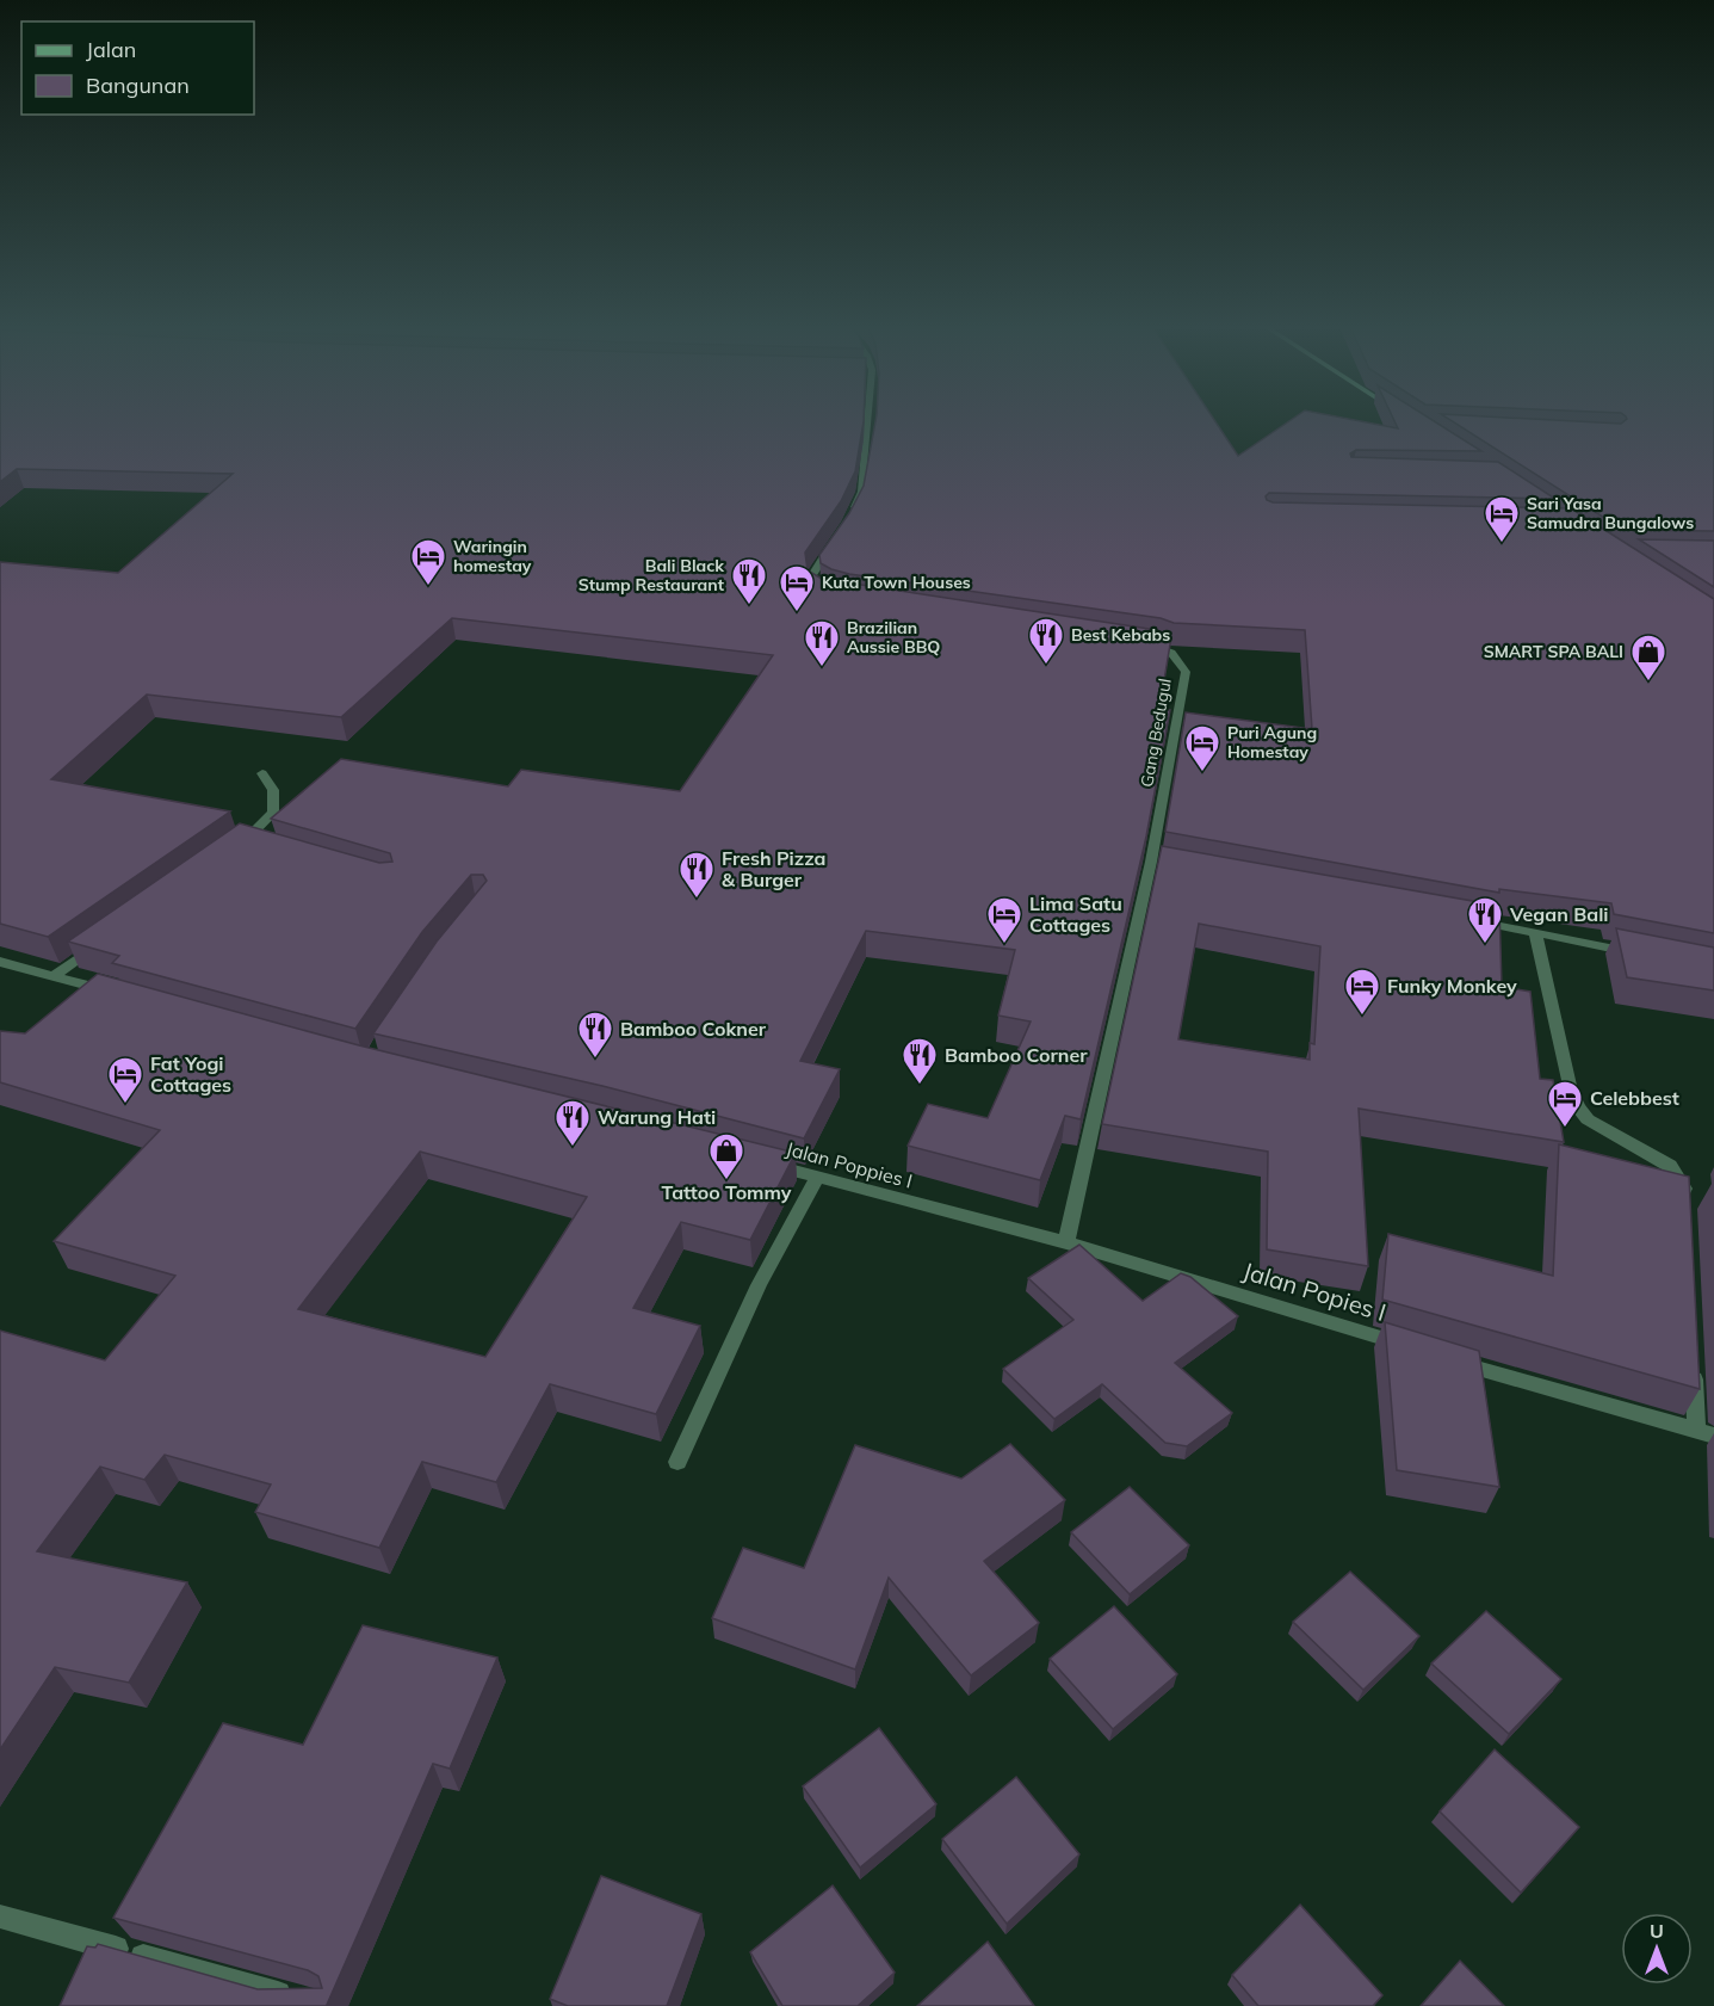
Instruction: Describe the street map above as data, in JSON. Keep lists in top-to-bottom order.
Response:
{
  "streets": {
    "street": ["Gang Bedugul", "Jalan Poppies I", "Jalan Popies I"]
  },
  "crossings": [
    ["Gang Bedugul", "Jalan Poppies I"],
    ["Gang Bedugul", "Jalan Popies I"],
    ["Jalan Poppies I", "Jalan Popies I"]
  ],
  "places": {
    "hotel": [
      "Sari Yasa Samudra Bungalows",
      "Waringin homestay",
      "Kuta Town Houses",
      "Puri Agung Homestay",
      "Lima Satu Cottages",
      "Funky Monkey",
      "Fat Yogi Cottages",
      "Celebbest"
    ],
    "restaurant": [
      "Bali Black Stump Restaurant",
      "Best Kebabs",
      "Brazilian Aussie BBQ",
      "Fresh Pizza & Burger",
      "Vegan Bali",
      "Bamboo Cokner",
      "Bamboo Corner",
      "Warung Hati"
    ],
    "shop": ["SMART SPA BALI", "Tattoo Tommy"]
  },
  "legend": ["Jalan", "Bangunan"],
  "north": "top"
}
